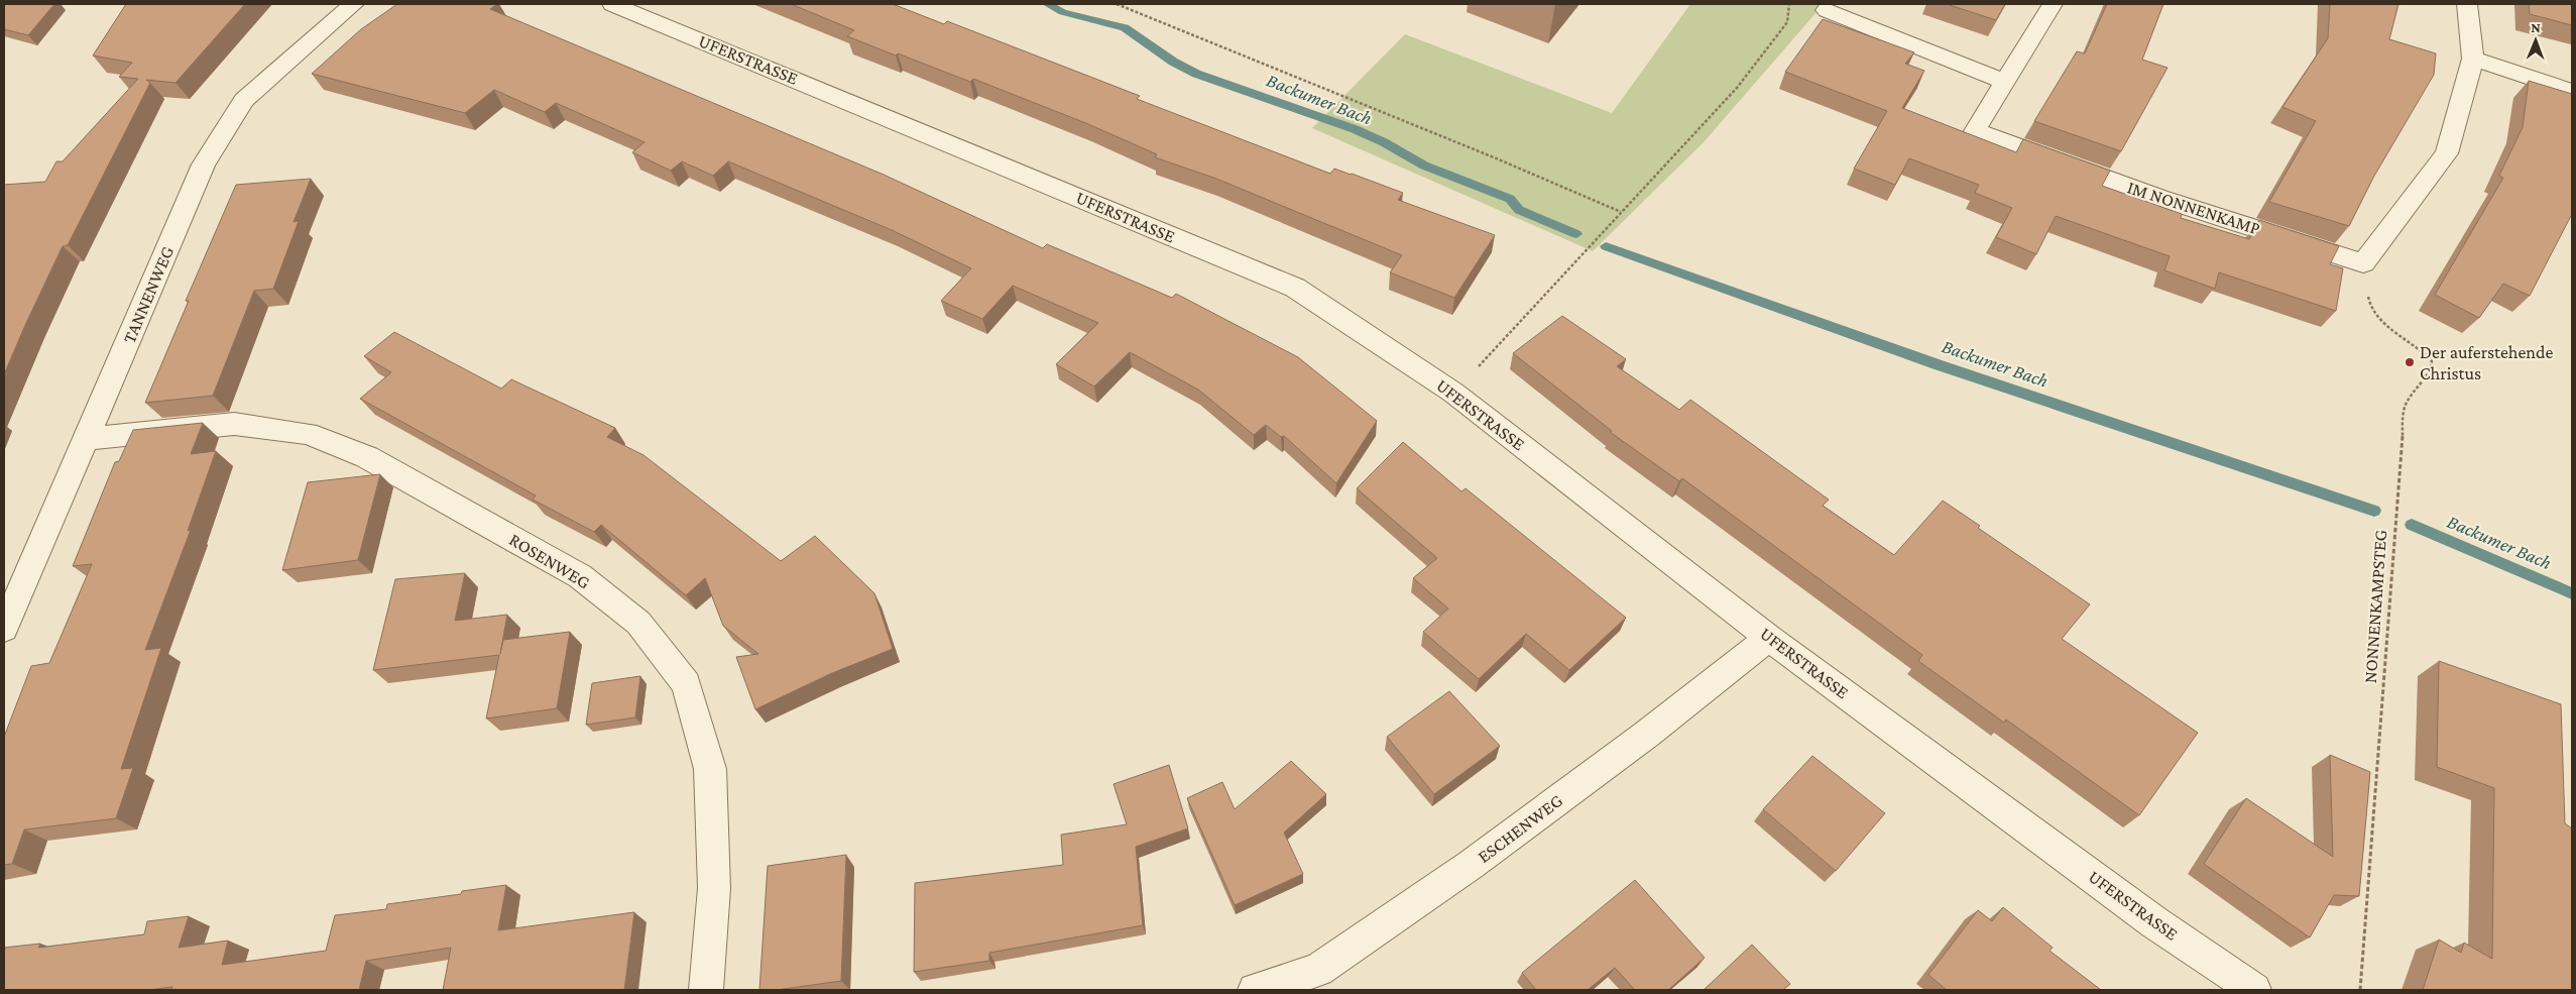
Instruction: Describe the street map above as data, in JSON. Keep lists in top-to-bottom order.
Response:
{
  "streets": {
    "street": [
      "UFERSTRASSE",
      "IM NONNENKAMP",
      "TANNENWEG",
      "ROSENWEG",
      "ESCHENWEG"
    ],
    "path": ["NONNENKAMPSTEG"]
  },
  "crossings": [
    ["UFERSTRASSE", "ESCHENWEG"],
    ["IM NONNENKAMP", "NONNENKAMPSTEG"],
    ["TANNENWEG", "ROSENWEG"]
  ],
  "water": ["Backumer Bach"],
  "places": ["Der auferstehende Christus"],
  "north": "top"
}
